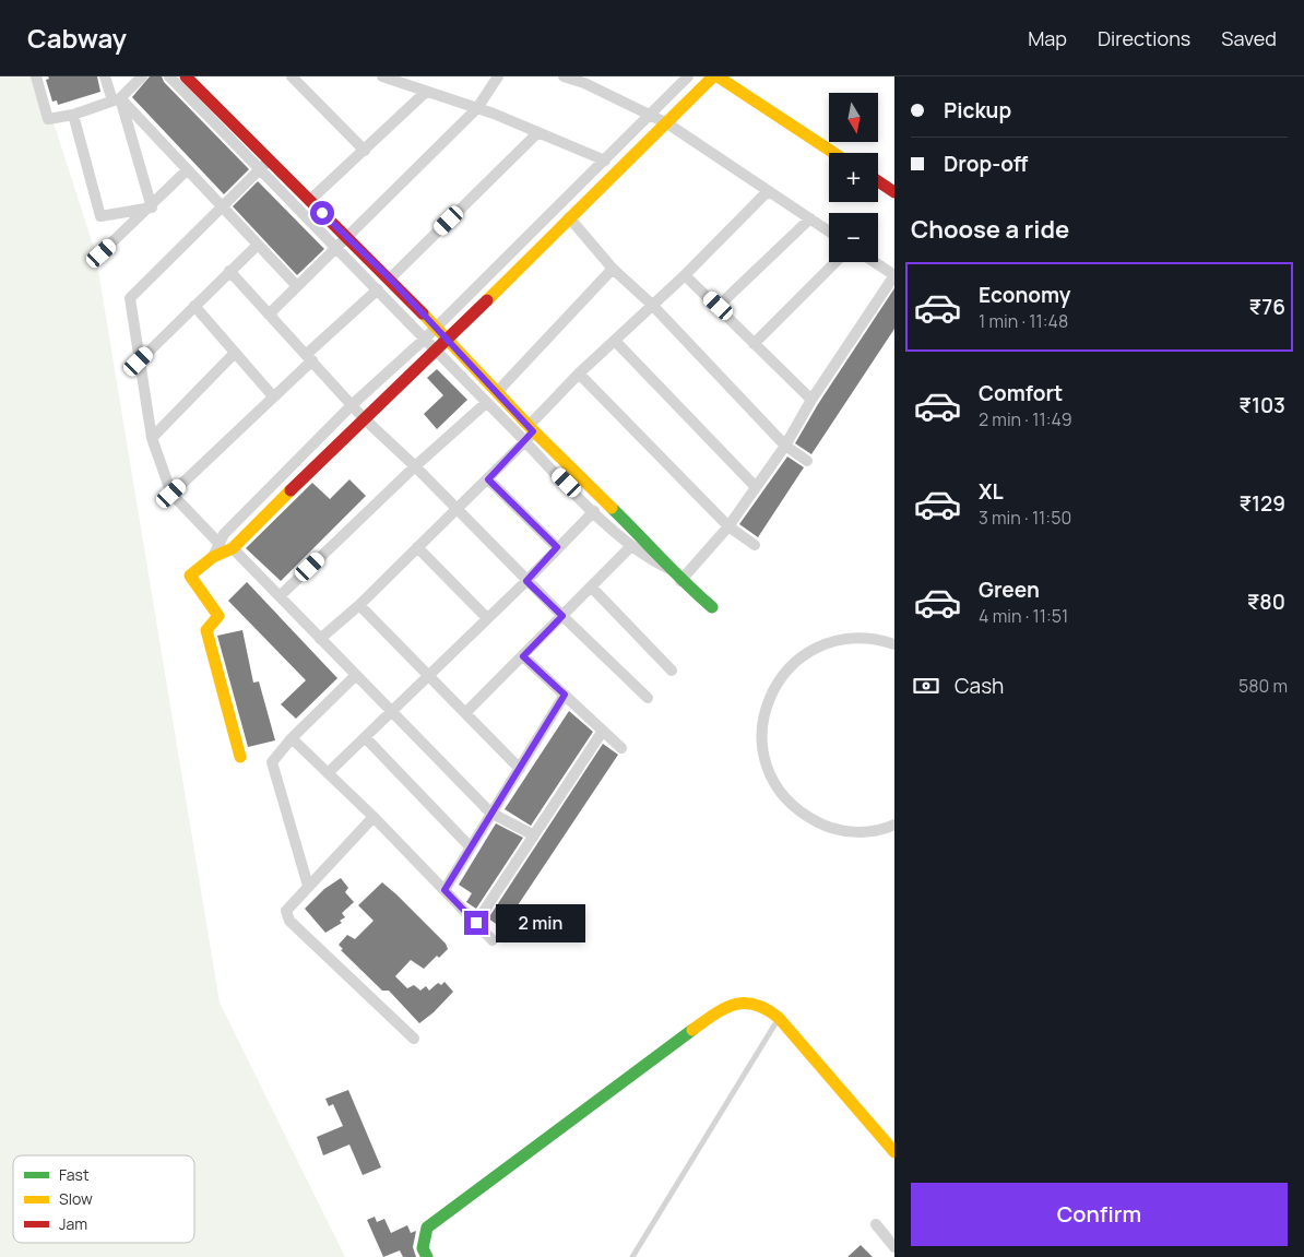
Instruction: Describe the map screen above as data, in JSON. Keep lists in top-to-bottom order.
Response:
{
  "legend": ["Fast", "Slow", "Jam"],
  "north": "bottom",
  "page": {
    "header": "Cabway",
    "nav": ["Map", "Directions", "Saved"],
    "banner": ["Pickup", "Drop-off"],
    "map_buttons": ["+", "−"],
    "heading": "Choose a ride",
    "list": [
      {
        "name": "Economy",
        "note": "1 min · 11:48",
        "value": "₹76"
      },
      {
        "name": "Comfort",
        "note": "2 min · 11:49",
        "value": "₹103"
      },
      {
        "name": "XL",
        "note": "3 min · 11:50",
        "value": "₹129"
      },
      {
        "name": "Green",
        "note": "4 min · 11:51",
        "value": "₹80"
      }
    ],
    "pay": ["Cash", "580 m"],
    "bubble": "2 min",
    "buttons": "Confirm"
  }
}
